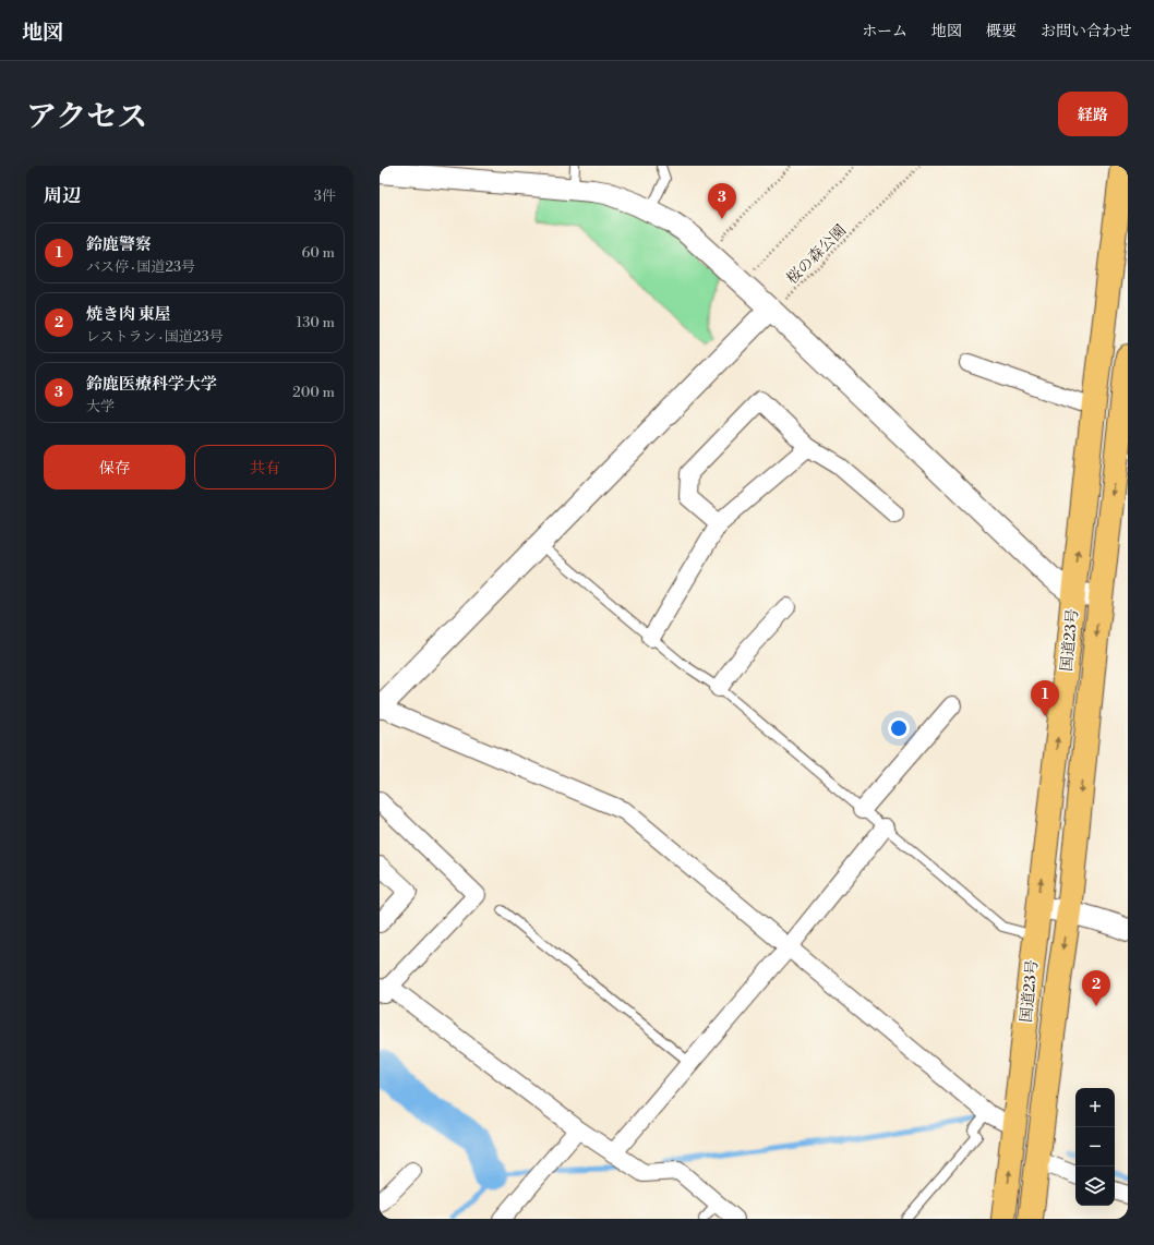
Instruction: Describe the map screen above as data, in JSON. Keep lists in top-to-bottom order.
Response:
{
  "streets": {
    "highway": ["国道23号"],
    "path": ["桜の森公園"]
  },
  "page": {
    "header": "地図",
    "nav": [
      "ホーム",
      "地図",
      "概要",
      "お問い合わせ"
    ],
    "title": "アクセス",
    "buttons": [
      "経路",
      ["保存", "共有"]
    ],
    "heading": ["周辺", "3件"],
    "pins": ["3", "1", "2"],
    "list": [
      {
        "mark": "1",
        "name": "鈴鹿警察",
        "note": "バス停 · 国道23号",
        "value": "60 m"
      },
      {
        "mark": "2",
        "name": "焼き肉 東屋",
        "note": "レストラン · 国道23号",
        "value": "130 m"
      },
      {
        "mark": "3",
        "name": "鈴鹿医療科学大学",
        "note": "大学",
        "value": "200 m"
      }
    ],
    "map_buttons": ["+", "−"]
  }
}
